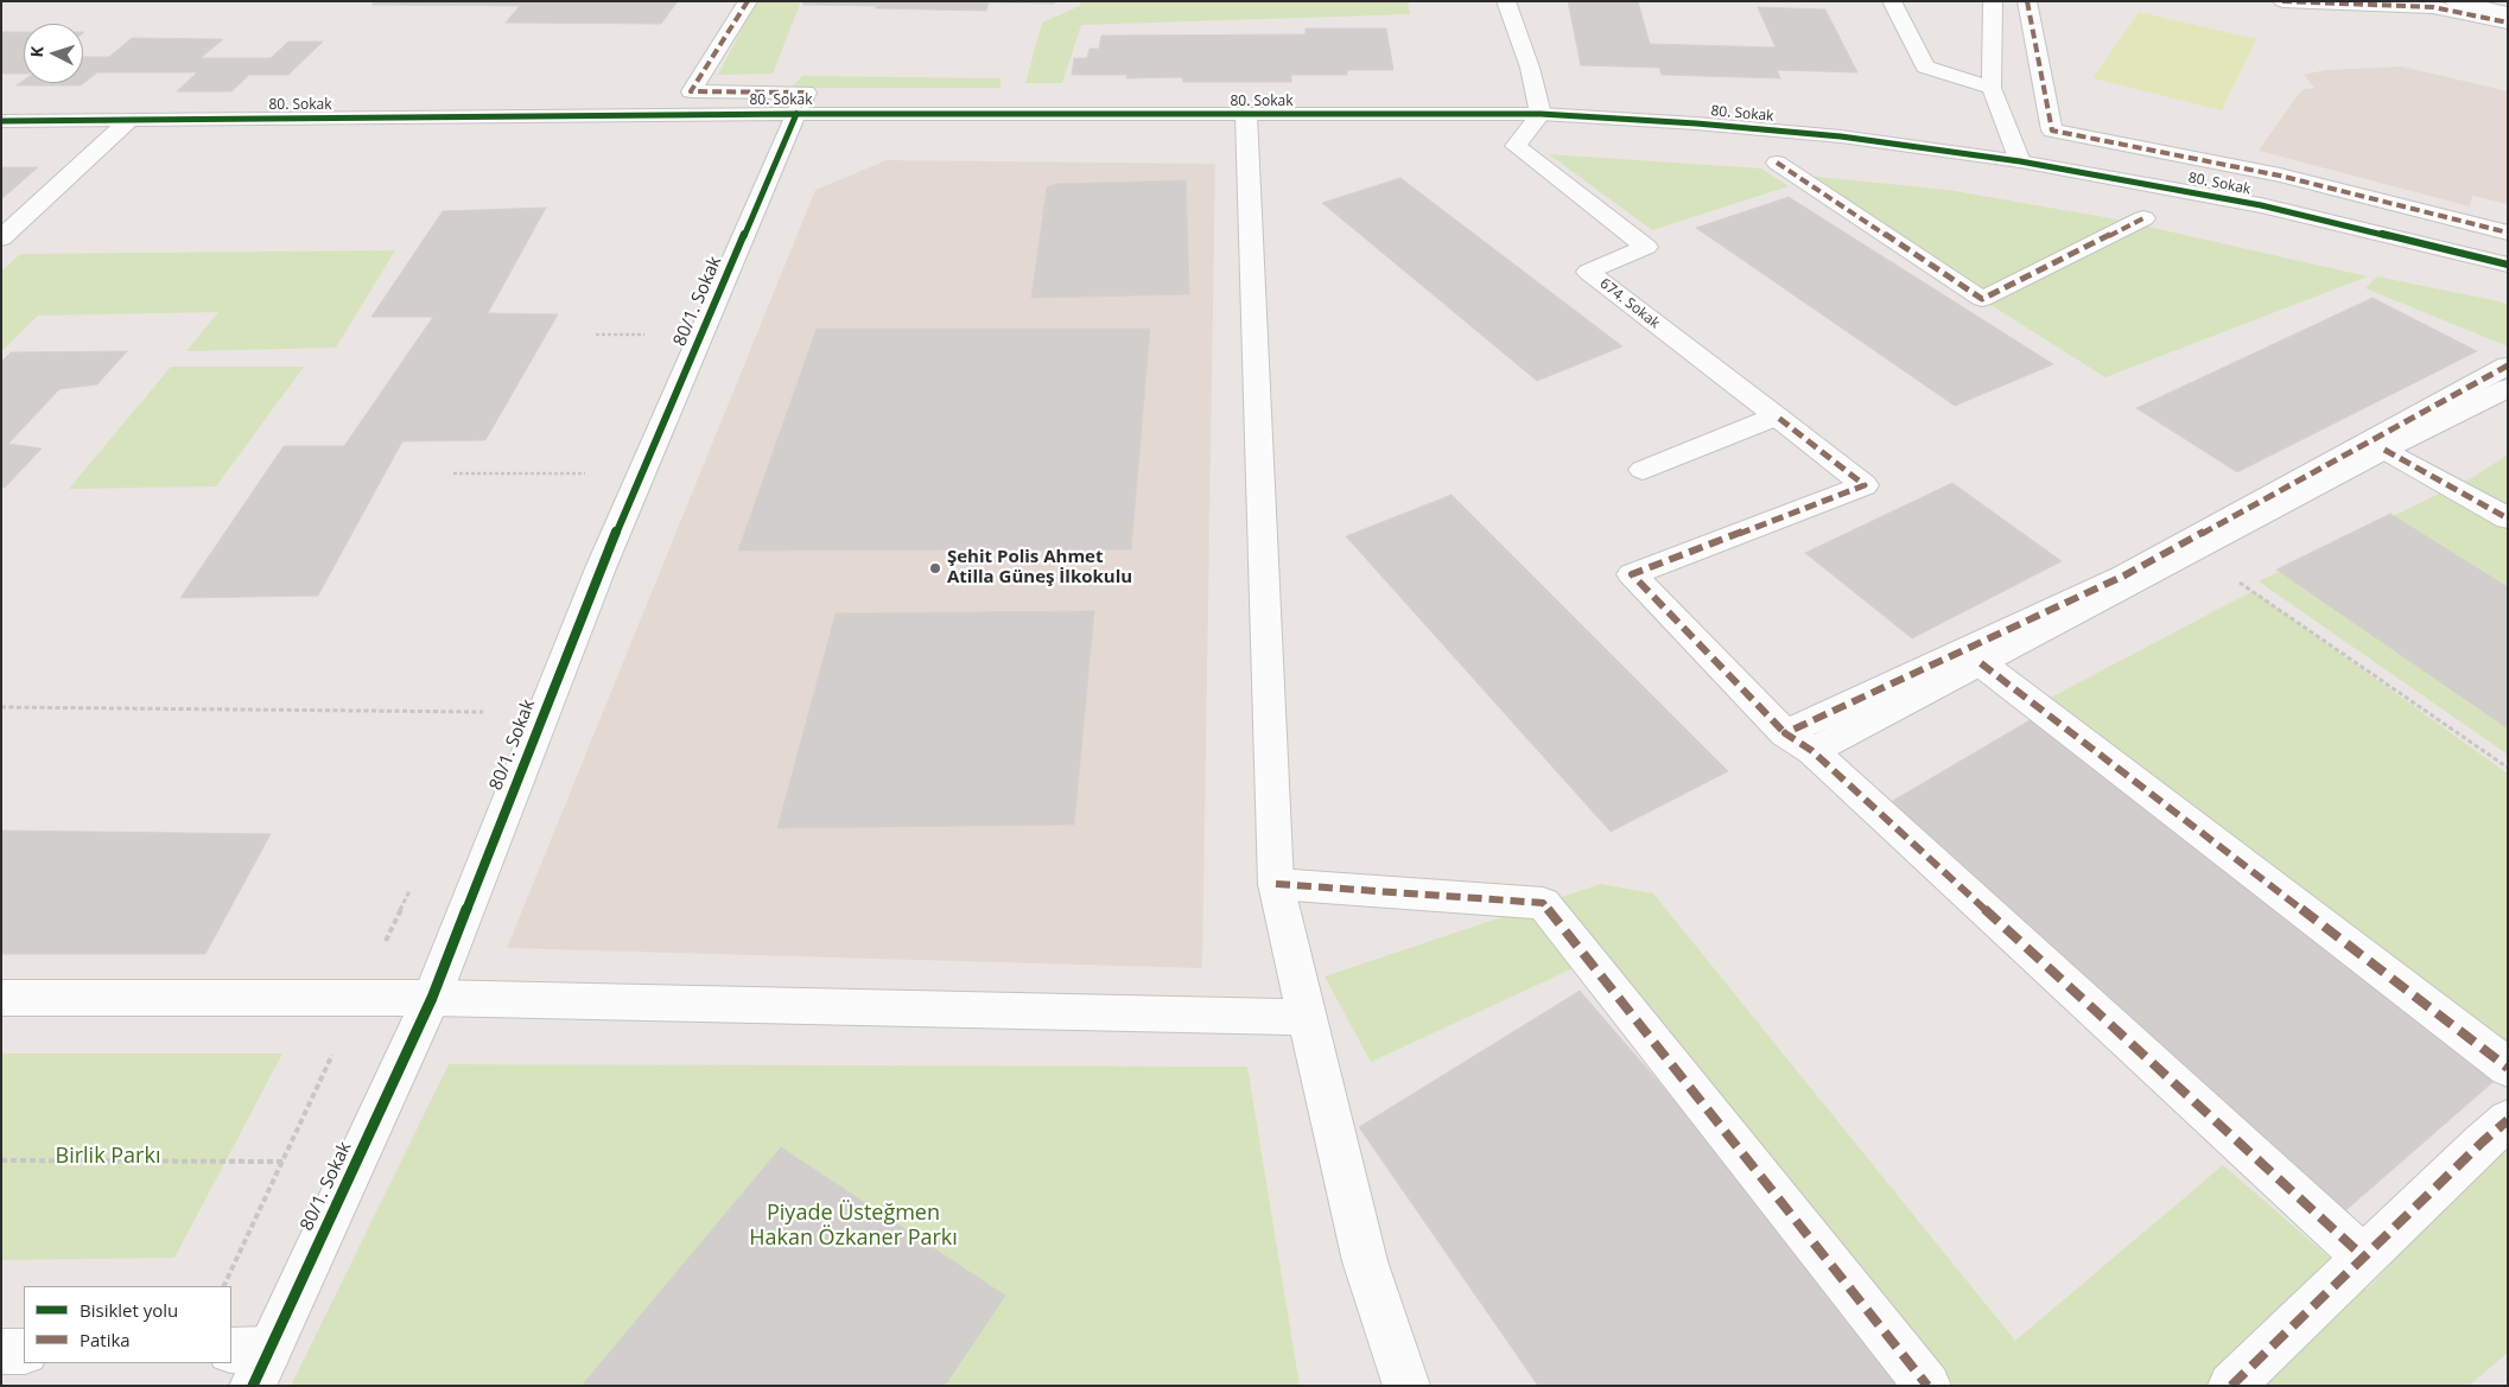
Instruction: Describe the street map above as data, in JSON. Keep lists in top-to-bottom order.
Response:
{
  "streets": {
    "street": ["80. Sokak", "80/1. Sokak", "674. Sokak"]
  },
  "crossings": [
    ["80. Sokak", "80/1. Sokak"],
    ["80. Sokak", "674. Sokak"]
  ],
  "parks": ["Birlik Parkı", "Piyade Üsteğmen Hakan Özkaner Parkı"],
  "places": ["Şehit Polis Ahmet Atilla Güneş İlkokulu"],
  "legend": ["Bisiklet yolu", "Patika"],
  "north": "left"
}
